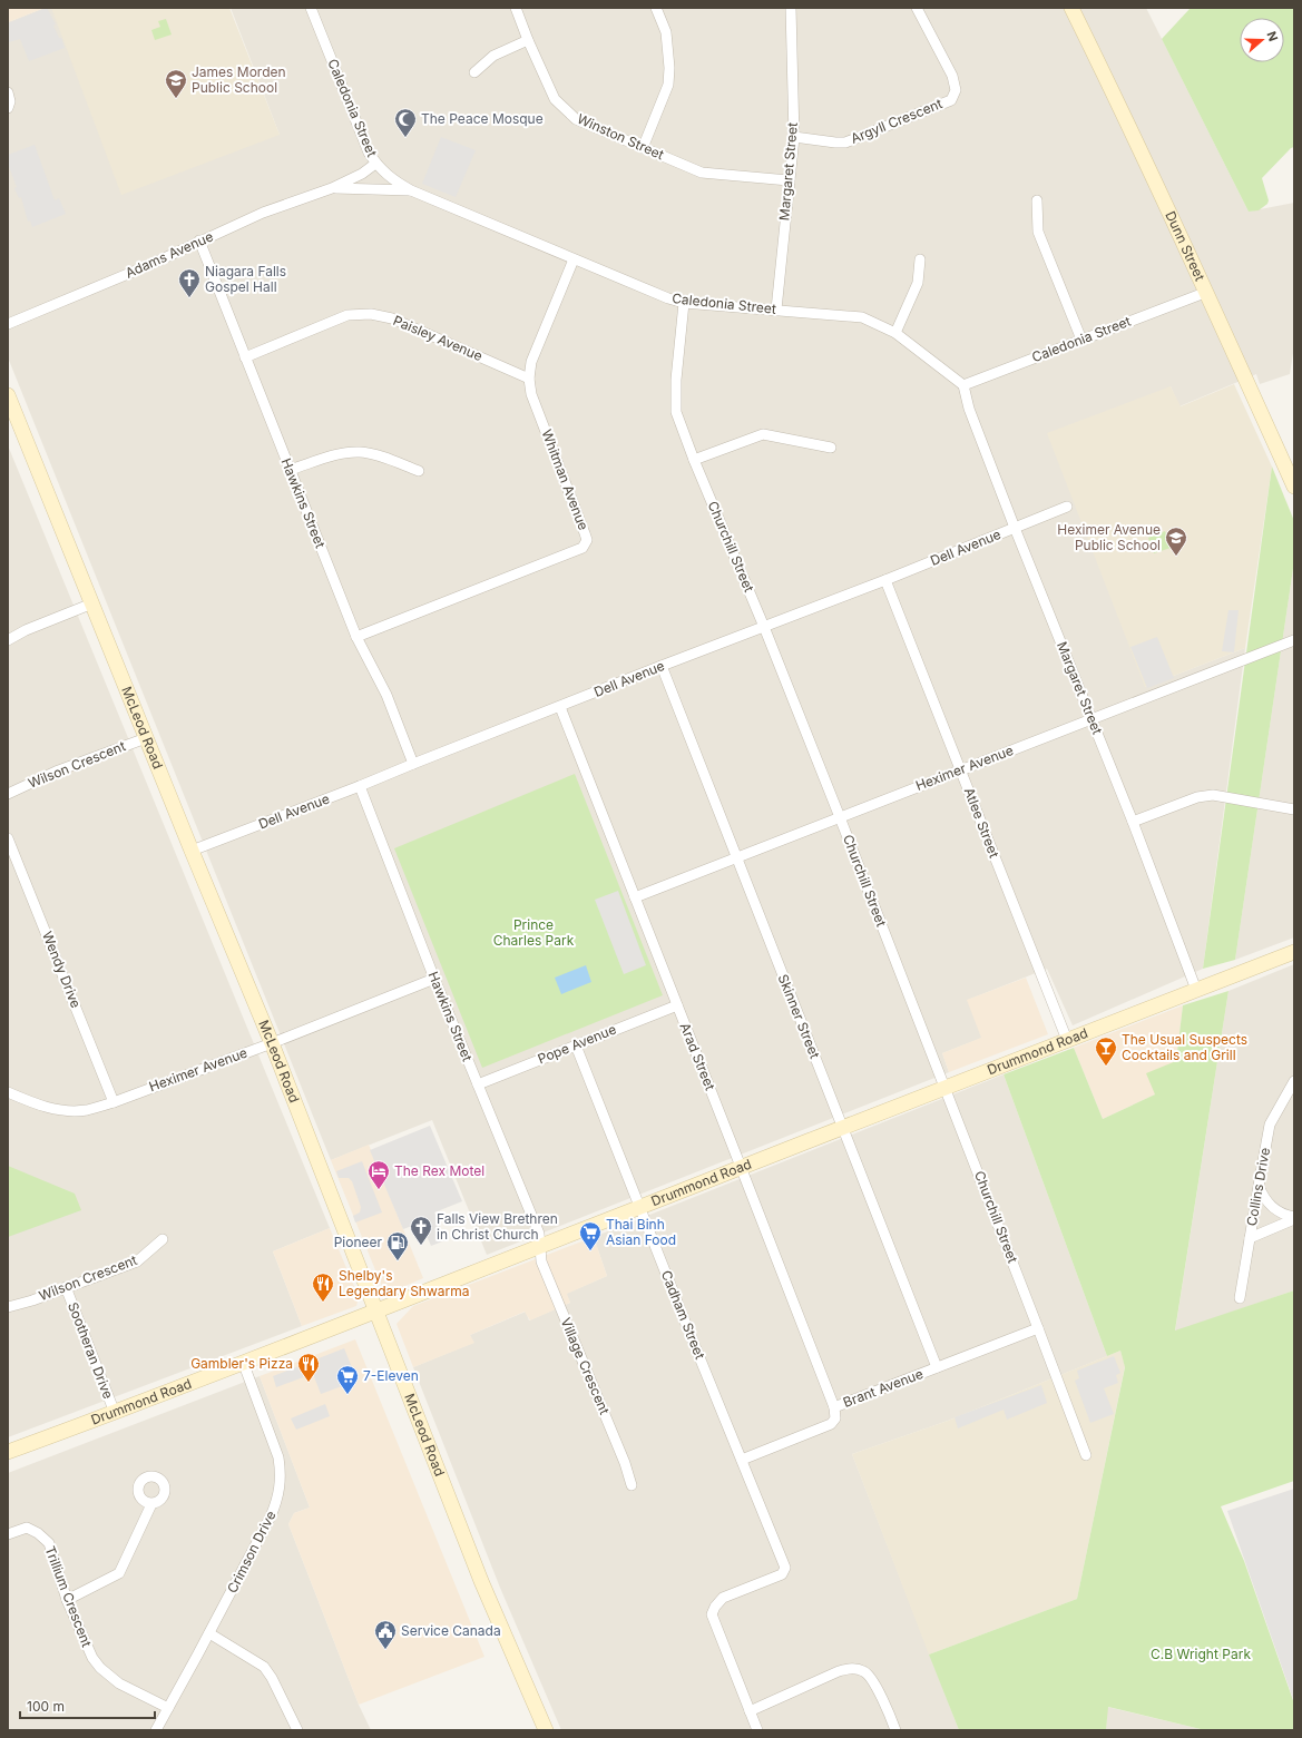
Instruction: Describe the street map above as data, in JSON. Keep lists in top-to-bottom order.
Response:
{
  "streets": {
    "main road": ["Dunn Street", "McLeod Road", "Drummond Road"],
    "street": [
      "Caledonia Street",
      "Argyll Crescent",
      "Winston Street",
      "Margaret Street",
      "Adams Avenue",
      "Paisley Avenue",
      "Whitman Avenue",
      "Hawkins Street",
      "Churchill Street",
      "Dell Avenue",
      "Wilson Crescent",
      "Heximer Avenue",
      "Atlee Street",
      "Wendy Drive",
      "Skinner Street",
      "Pope Avenue",
      "Arad Street",
      "Collins Drive",
      "Cadham Street",
      "Sootheran Drive",
      "Village Crescent",
      "Brant Avenue",
      "Crimson Drive",
      "Trillium Crescent"
    ]
  },
  "crossings": [
    ["Caledonia Street", "Margaret Street"],
    ["Caledonia Street", "Dunn Street"],
    ["Caledonia Street", "Adams Avenue"],
    ["Caledonia Street", "Whitman Avenue"],
    ["Caledonia Street", "Churchill Street"],
    ["Argyll Crescent", "Margaret Street"],
    ["Winston Street", "Margaret Street"],
    ["Margaret Street", "Dell Avenue"],
    ["Margaret Street", "Heximer Avenue"],
    ["Margaret Street", "Drummond Road"],
    ["Adams Avenue", "Hawkins Street"],
    ["Paisley Avenue", "Whitman Avenue"],
    ["Paisley Avenue", "Hawkins Street"],
    ["Whitman Avenue", "Hawkins Street"],
    ["Hawkins Street", "Dell Avenue"],
    ["Hawkins Street", "Heximer Avenue"],
    ["Hawkins Street", "Pope Avenue"],
    ["Hawkins Street", "Drummond Road"],
    ["Hawkins Street", "Village Crescent"],
    ["Churchill Street", "Dell Avenue"],
    ["Churchill Street", "Heximer Avenue"],
    ["Churchill Street", "Drummond Road"],
    ["Churchill Street", "Brant Avenue"],
    ["Dell Avenue", "McLeod Road"],
    ["Dell Avenue", "Atlee Street"],
    ["Dell Avenue", "Skinner Street"],
    ["Dell Avenue", "Arad Street"],
    ["McLeod Road", "Wilson Crescent"],
    ["McLeod Road", "Heximer Avenue"],
    ["McLeod Road", "Drummond Road"],
    ["Wilson Crescent", "Sootheran Drive"],
    ["Heximer Avenue", "Atlee Street"],
    ["Heximer Avenue", "Wendy Drive"],
    ["Heximer Avenue", "Skinner Street"],
    ["Heximer Avenue", "Arad Street"],
    ["Atlee Street", "Drummond Road"],
    ["Skinner Street", "Drummond Road"],
    ["Skinner Street", "Brant Avenue"],
    ["Pope Avenue", "Arad Street"],
    ["Pope Avenue", "Cadham Street"],
    ["Drummond Road", "Arad Street"],
    ["Drummond Road", "Cadham Street"],
    ["Drummond Road", "Sootheran Drive"],
    ["Drummond Road", "Village Crescent"],
    ["Drummond Road", "Crimson Drive"],
    ["Arad Street", "Brant Avenue"],
    ["Cadham Street", "Brant Avenue"],
    ["Crimson Drive", "Trillium Crescent"]
  ],
  "parks": ["Prince Charles Park", "C.B Wright Park"],
  "places": {
    "school or university": ["James Morden Public School", "Heximer Avenue Public School"],
    "mosque": ["The Peace Mosque"],
    "church": ["Niagara Falls Gospel Hall", "Falls View Brethren in Christ Church"],
    "bar": ["The Usual Suspects Cocktails and Grill"],
    "hotel": ["The Rex Motel"],
    "supermarket": ["Thai Binh Asian Food", "7-Eleven"],
    "fuel station": ["Pioneer"],
    "restaurant": ["Shelby's Legendary Shwarma", "Gambler's Pizza"],
    "public building": ["Service Canada"]
  },
  "scale_bar": "100 m",
  "north": "right"
}
